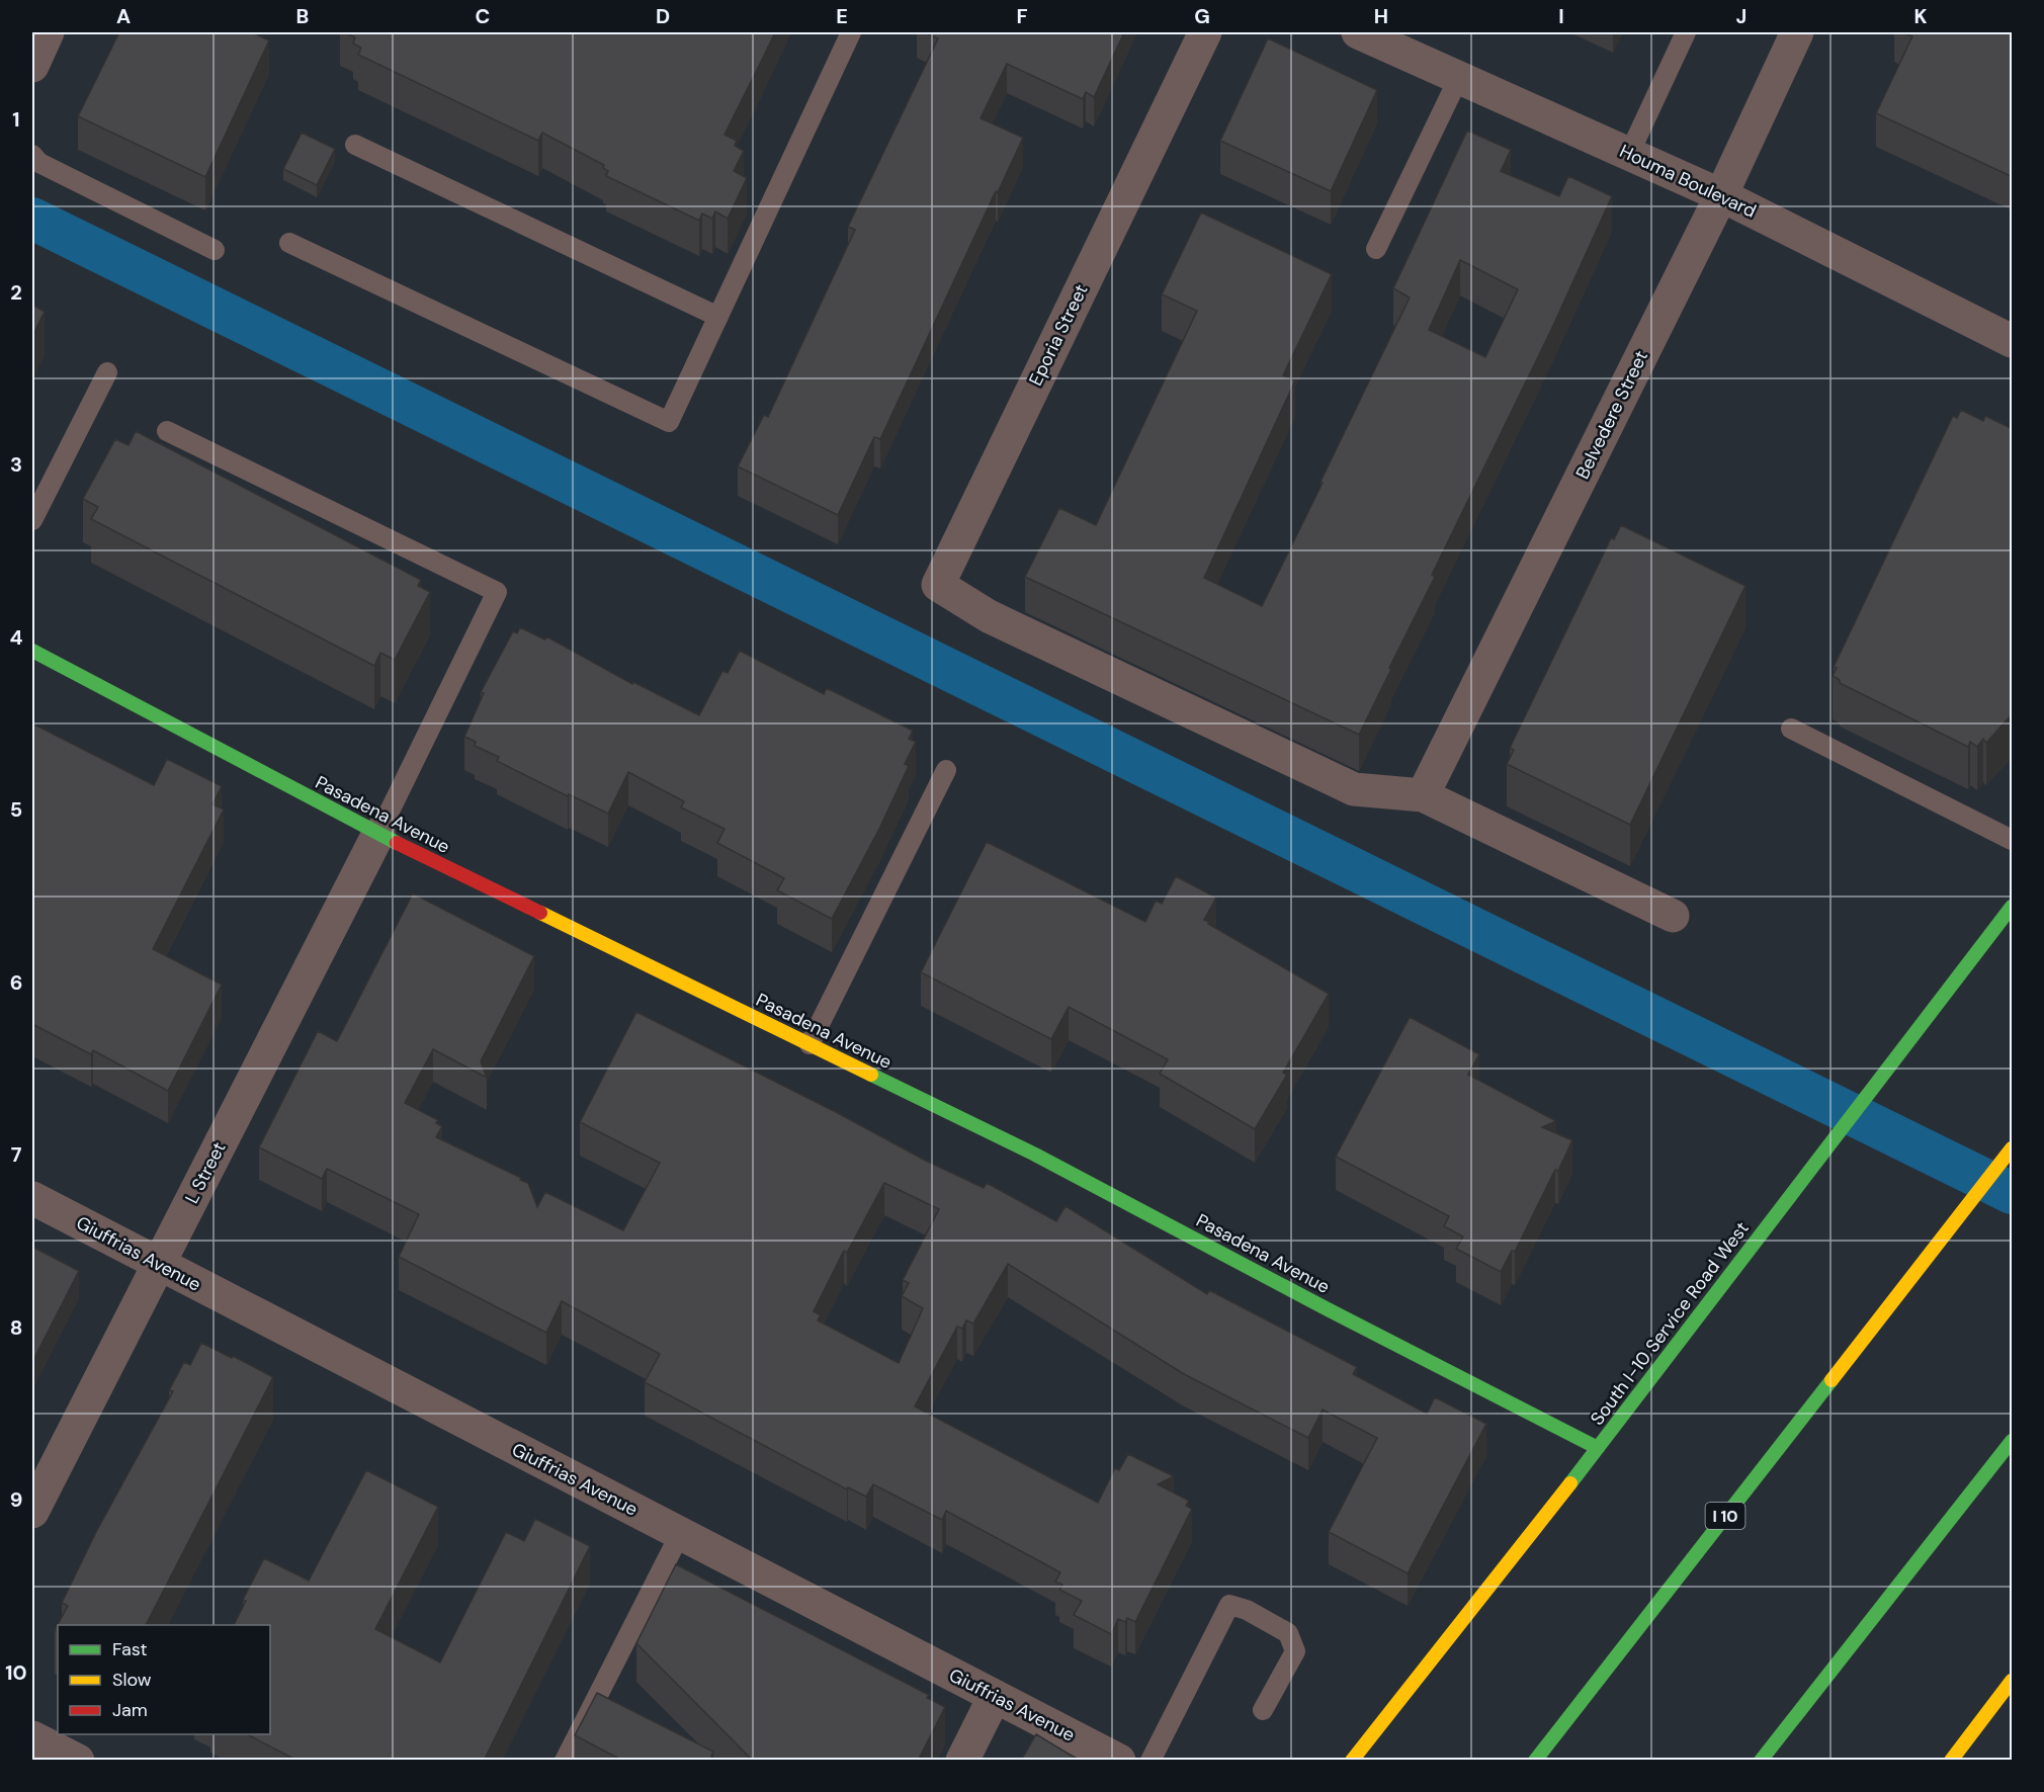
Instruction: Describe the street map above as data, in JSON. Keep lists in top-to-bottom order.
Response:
{
  "streets": {
    "main road": ["Pasadena Avenue", "South I-10 Service Road West", "I 10"],
    "street": [
      "Houma Boulevard",
      "Eporia Street",
      "Belvedere Street",
      "L Street",
      "Giuffrias Avenue"
    ]
  },
  "crossings": [
    ["Houma Boulevard", "Belvedere Street"],
    ["Eporia Street", "Belvedere Street"],
    ["Pasadena Avenue", "L Street"],
    ["Pasadena Avenue", "South I-10 Service Road West"],
    ["L Street", "Giuffrias Avenue"]
  ],
  "legend": ["Fast", "Slow", "Jam"],
  "grid": {
    "columns": [
      "A",
      "B",
      "C",
      "D",
      "E",
      "F",
      "G",
      "H",
      "I",
      "J",
      "K"
    ],
    "rows": [
      "1",
      "2",
      "3",
      "4",
      "5",
      "6",
      "7",
      "8",
      "9",
      "10"
    ]
  }
}
